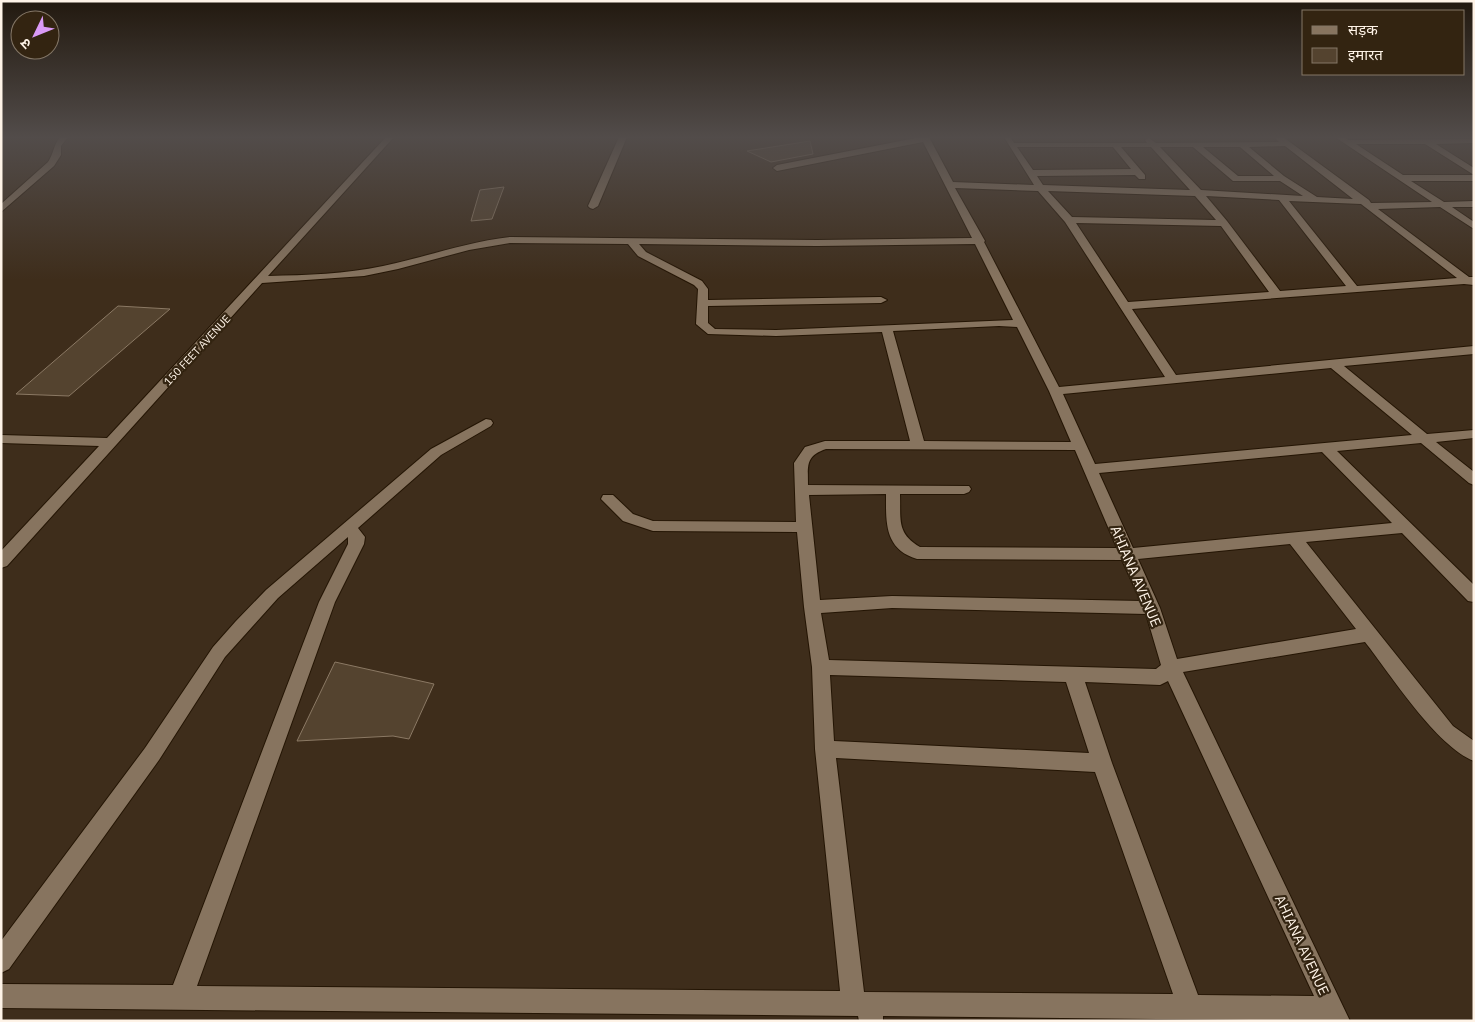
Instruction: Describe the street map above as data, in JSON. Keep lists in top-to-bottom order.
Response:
{
  "streets": {
    "street": ["150 FEET AVENUE", "AHIANA AVENUE"]
  },
  "legend": ["सड़क", "इमारत"],
  "north": "bottom left"
}
